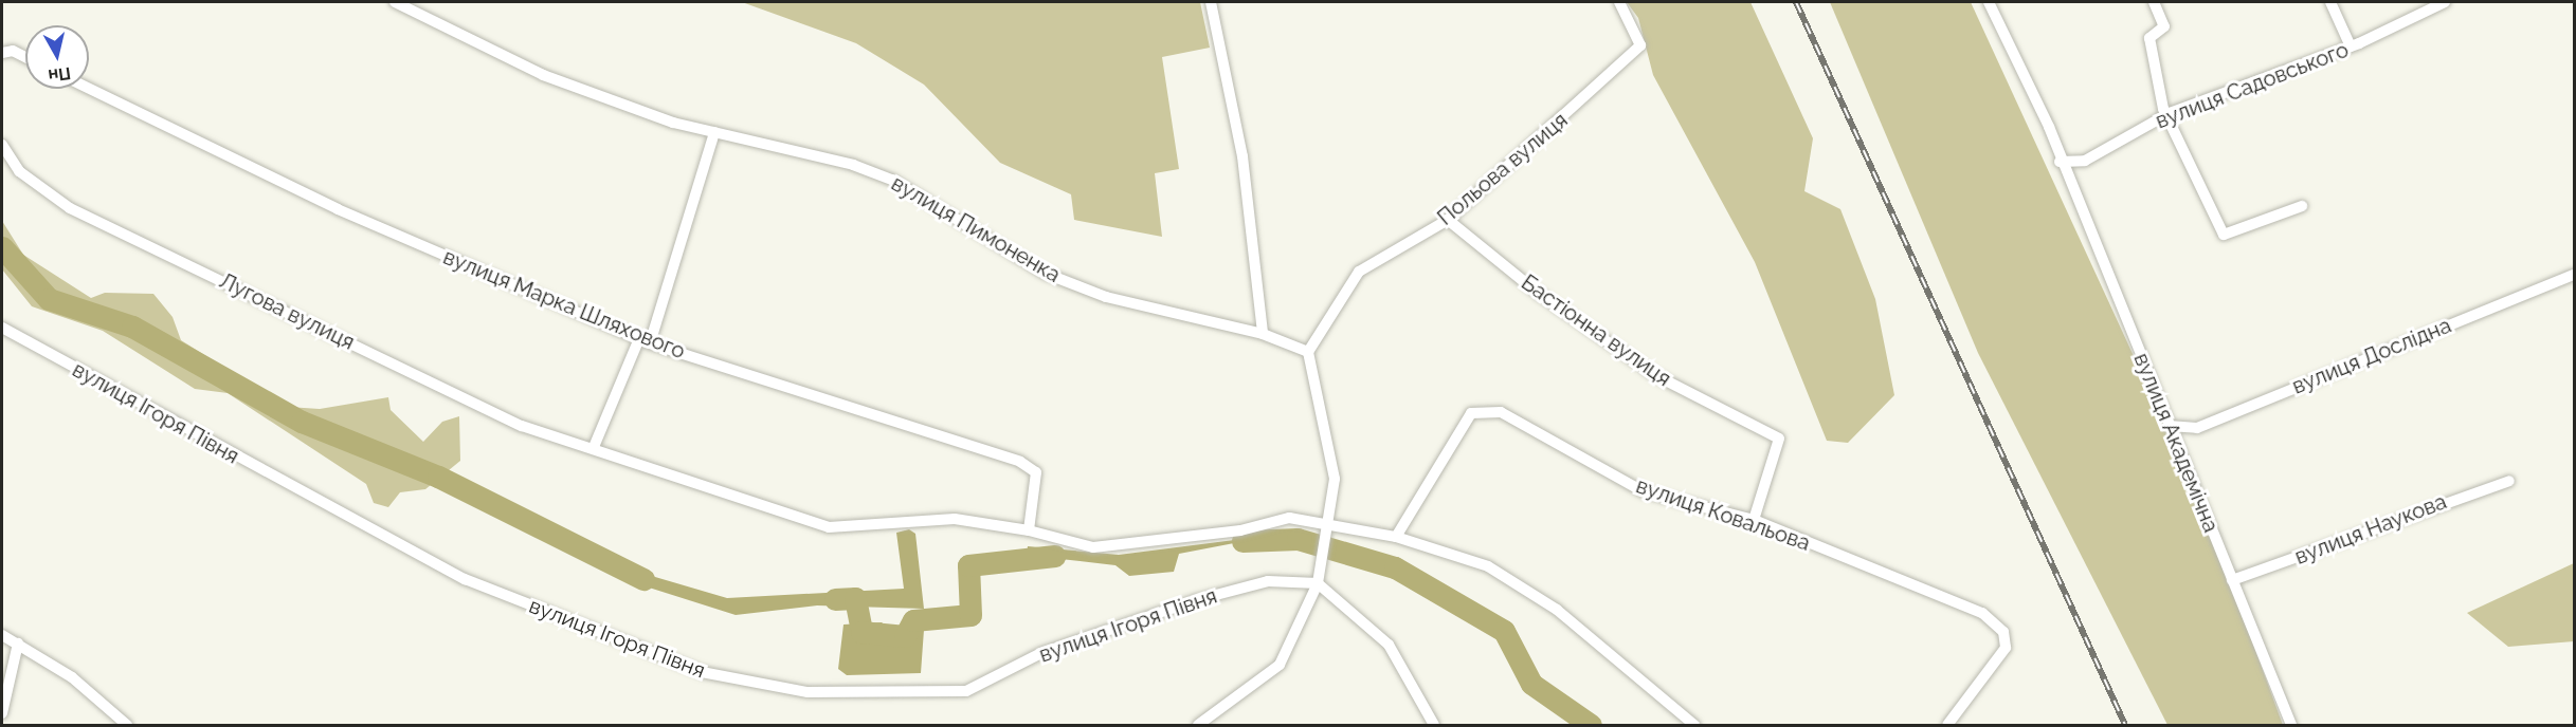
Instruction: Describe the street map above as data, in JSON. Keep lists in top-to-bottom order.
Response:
{
  "streets": {
    "street": [
      "вулиця Садовського",
      "Польова вулиця",
      "вулиця Пимоненка",
      "вулиця Марка Шляхового",
      "Лугова вулиця",
      "Бастіонна вулиця",
      "вулиця Дослідна",
      "вулиця Ігоря Півня",
      "вулиця Академічна",
      "вулиця Ковальова",
      "вулиця Наукова"
    ]
  },
  "crossings": [
    ["вулиця Садовського", "вулиця Академічна"],
    ["Польова вулиця", "вулиця Пимоненка"],
    ["Польова вулиця", "Бастіонна вулиця"],
    ["вулиця Марка Шляхового", "Лугова вулиця"],
    ["Бастіонна вулиця", "вулиця Ковальова"],
    ["вулиця Академічна", "вулиця Наукова"]
  ],
  "north": "bottom"
}
